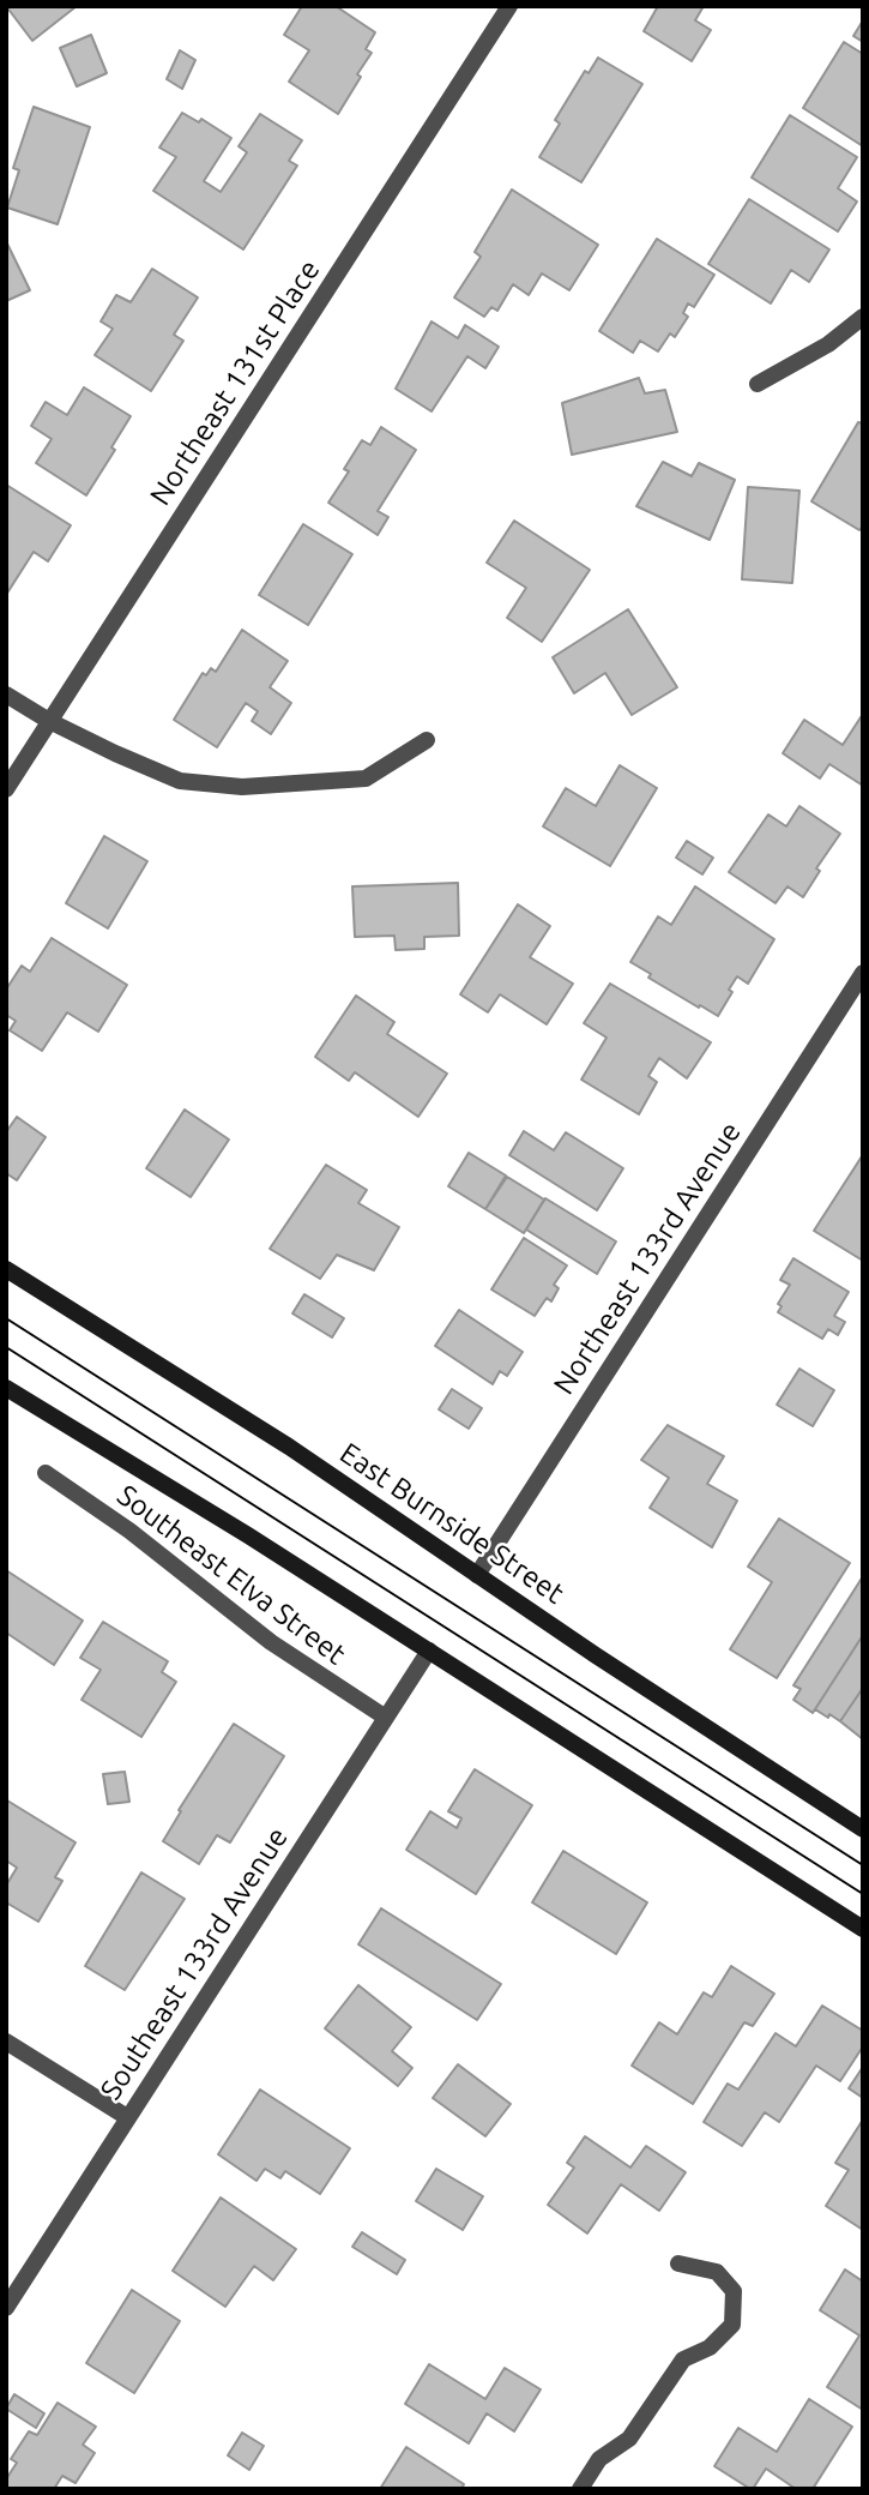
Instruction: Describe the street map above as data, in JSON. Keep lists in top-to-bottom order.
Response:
{
  "streets": {
    "street": [
      "Northeast 131st Place",
      "Northeast 133rd Avenue",
      "East Burnside Street",
      "Southeast Elva Street",
      "Southeast 133rd Avenue"
    ]
  },
  "crossings": [
    ["Northeast 133rd Avenue", "East Burnside Street"],
    ["Southeast Elva Street", "Southeast 133rd Avenue"]
  ]
}
